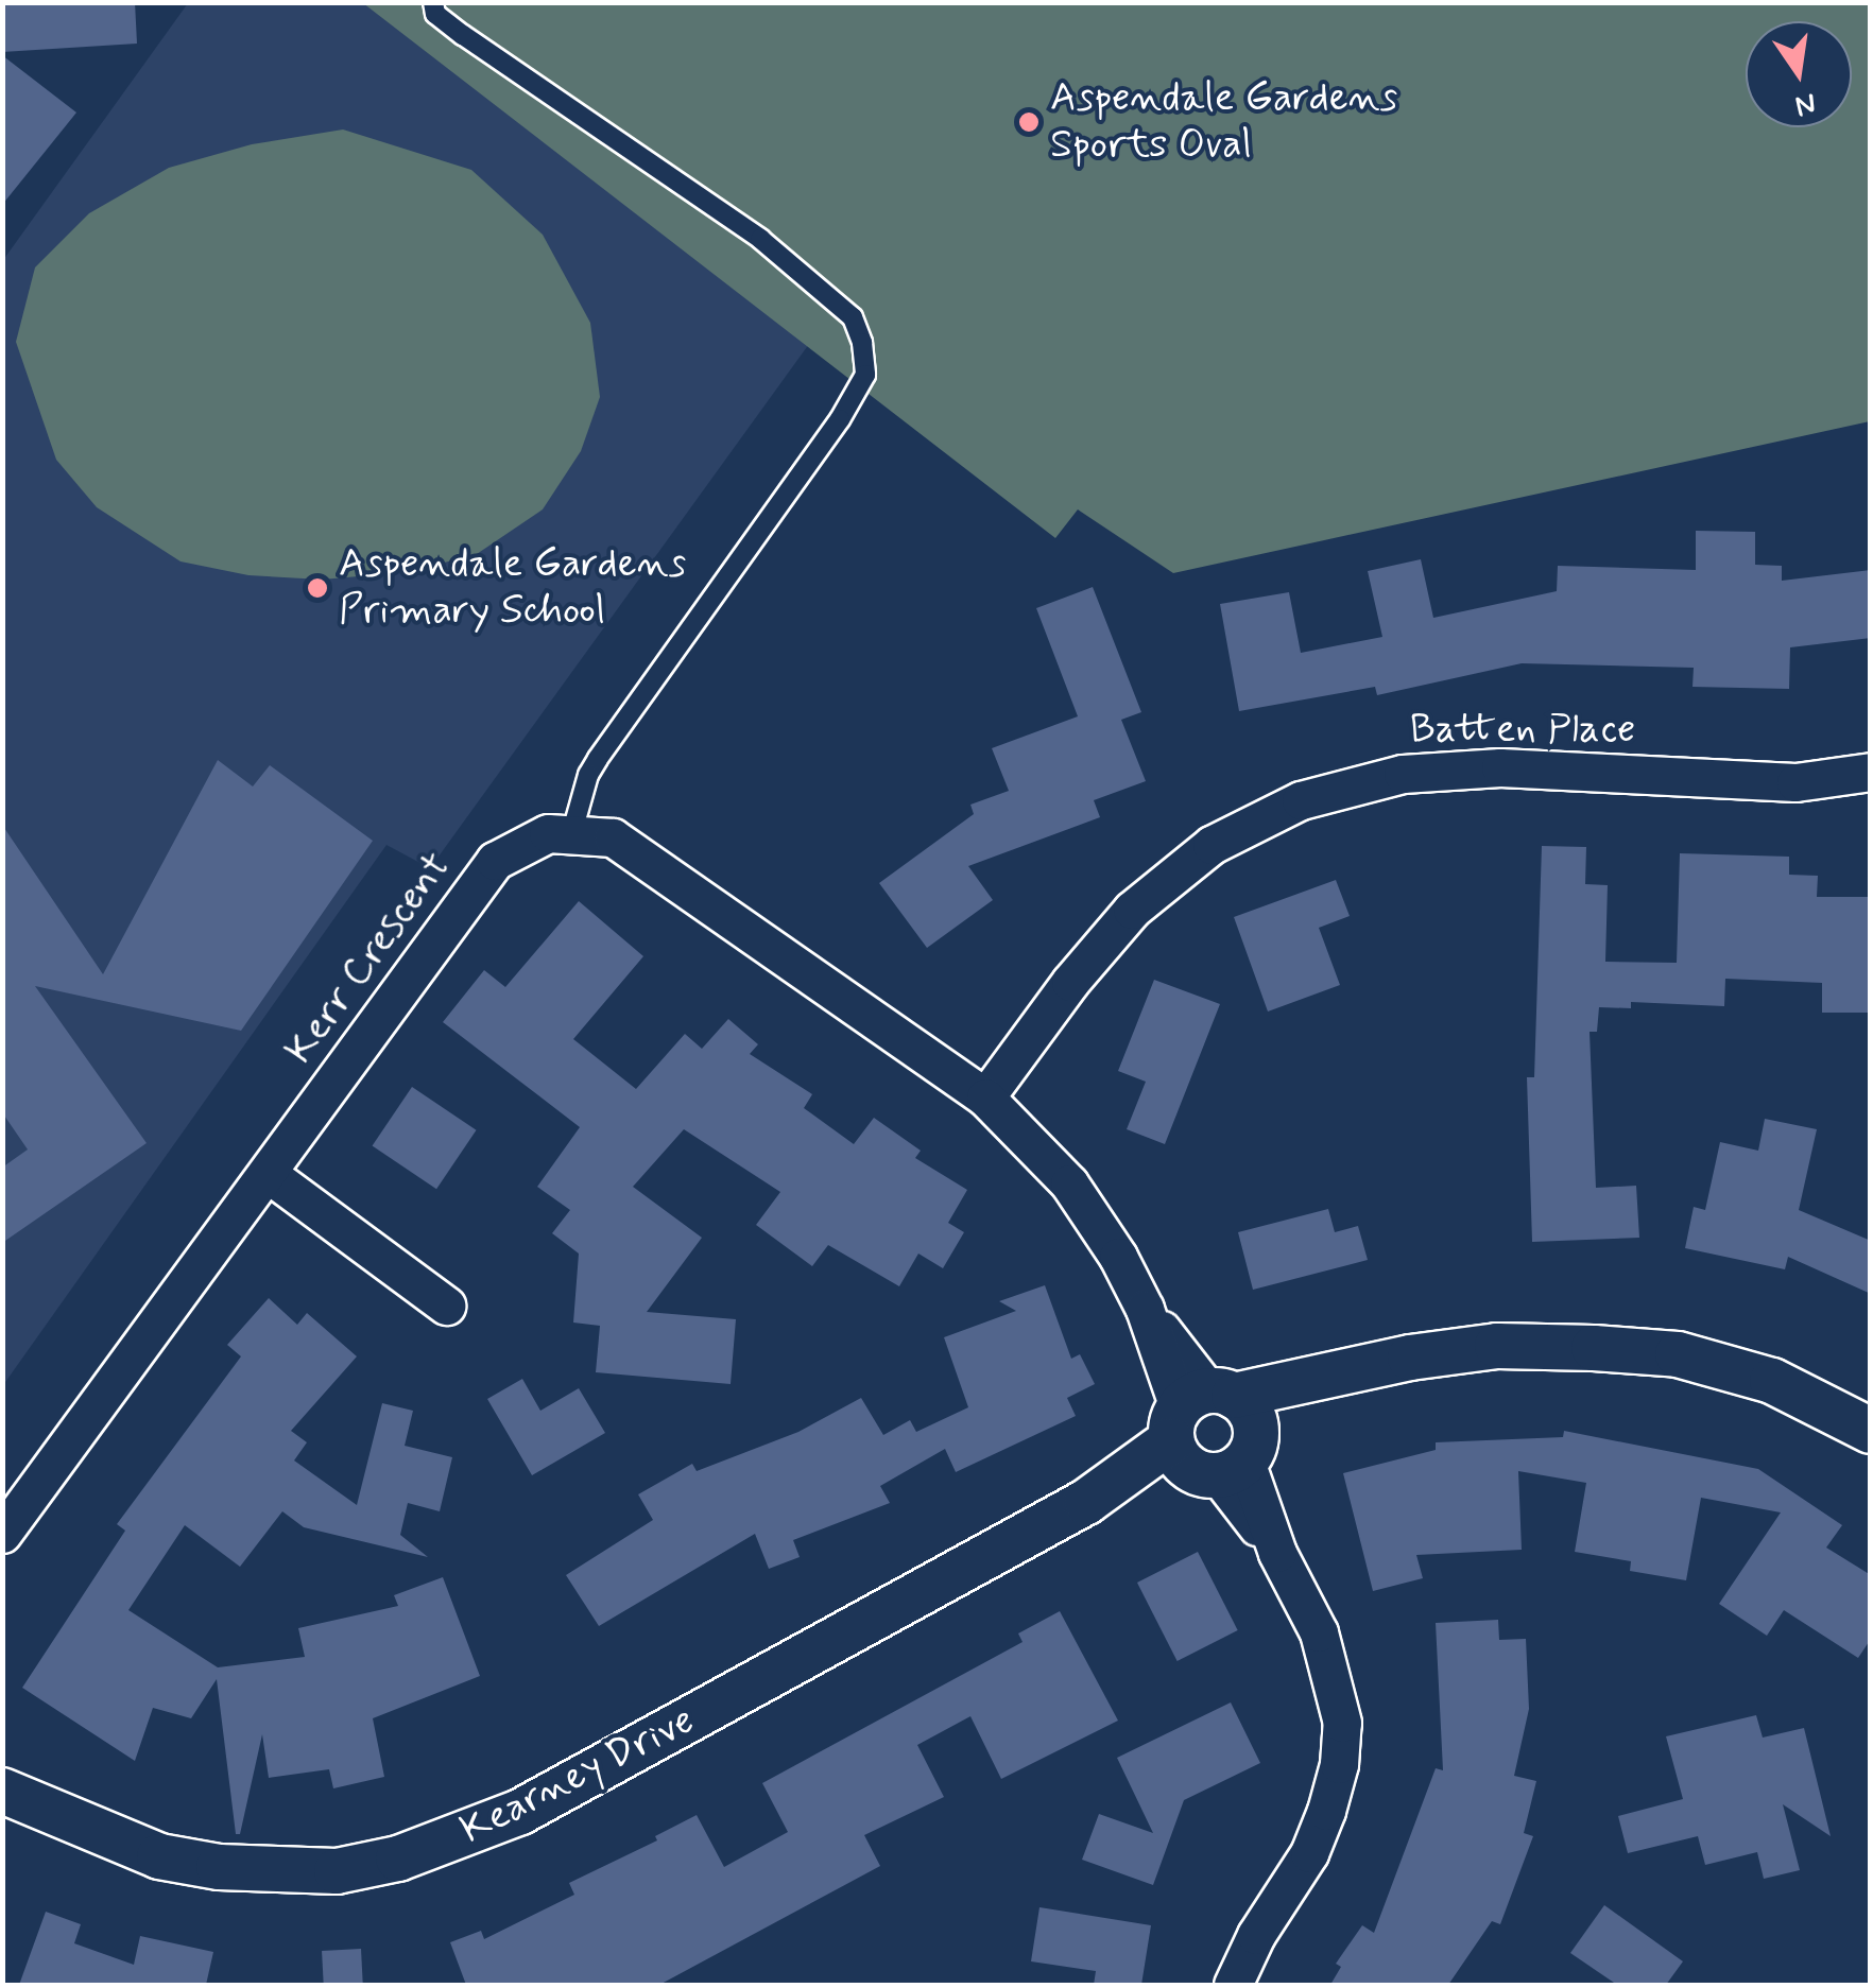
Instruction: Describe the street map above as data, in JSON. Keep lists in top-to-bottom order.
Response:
{
  "streets": {
    "street": ["Batten Place", "Kerr Crescent", "Kearney Drive"]
  },
  "crossings": [
    ["Batten Place", "Kerr Crescent"],
    ["Kerr Crescent", "Kearney Drive"]
  ],
  "places": ["Aspendale Gardens Sports Oval", "Aspendale Gardens Primary School"],
  "north": "bottom"
}
